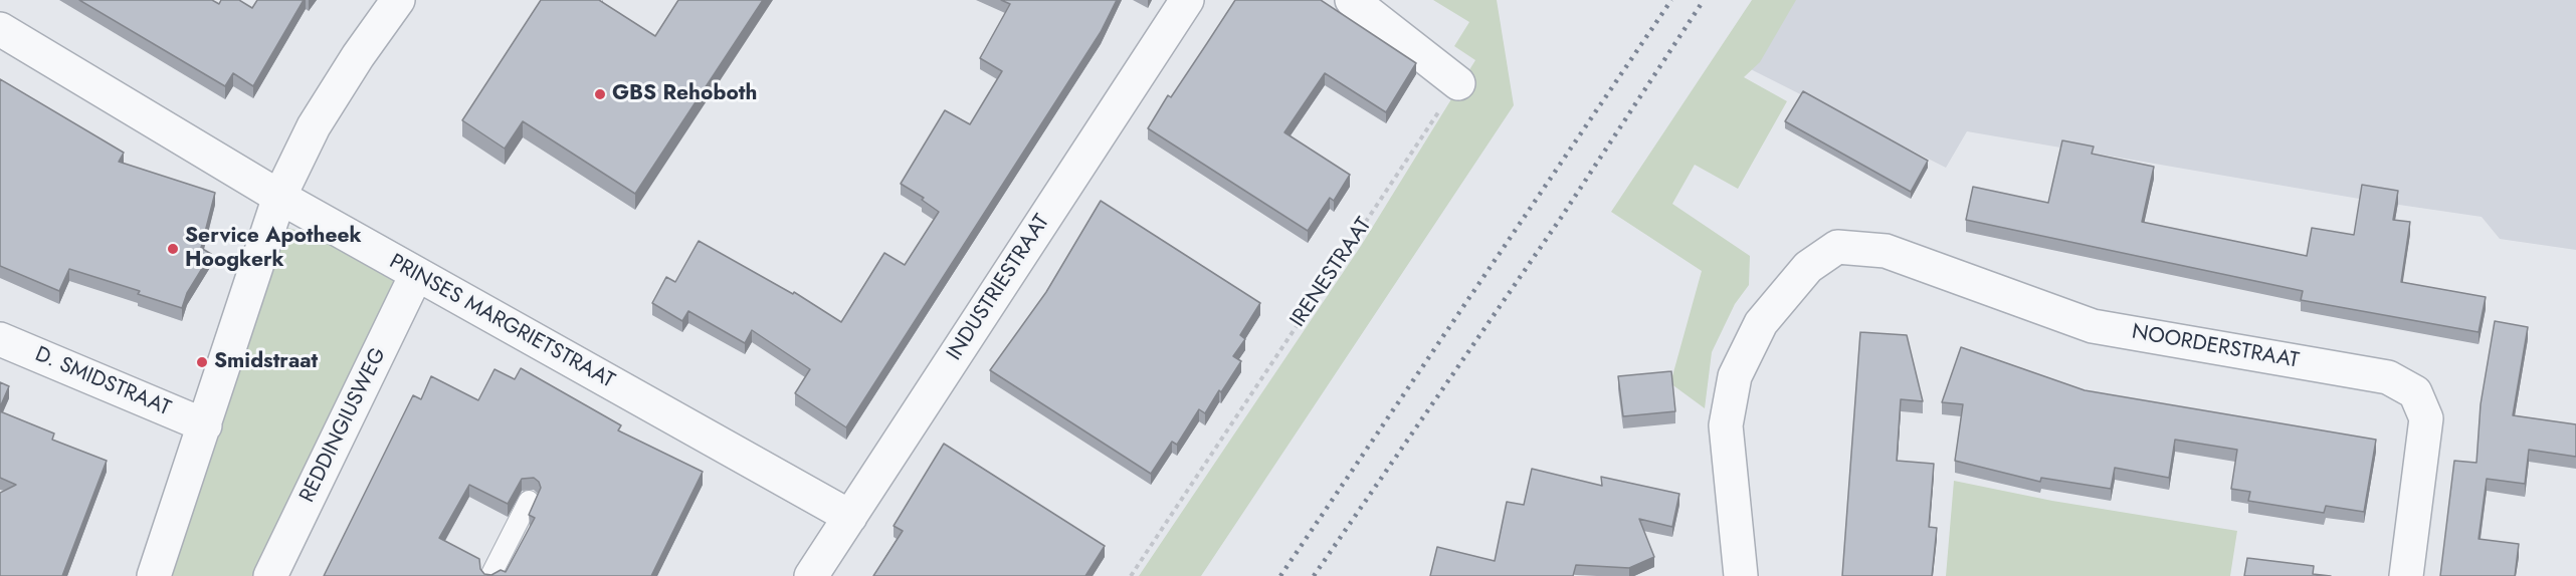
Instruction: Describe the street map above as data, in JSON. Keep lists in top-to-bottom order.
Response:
{
  "streets": {
    "street": [
      "INDUSTRIESTRAAT",
      "PRINSES MARGRIETSTRAAT",
      "NOORDERSTRAAT",
      "D. SMIDSTRAAT",
      "REDDINGIUSWEG"
    ],
    "path": ["IRENESTRAAT"]
  },
  "crossings": [
    ["INDUSTRIESTRAAT", "PRINSES MARGRIETSTRAAT"],
    ["PRINSES MARGRIETSTRAAT", "REDDINGIUSWEG"]
  ],
  "places": ["GBS Rehoboth", "Service Apotheek Hoogkerk", "Smidstraat"]
}
